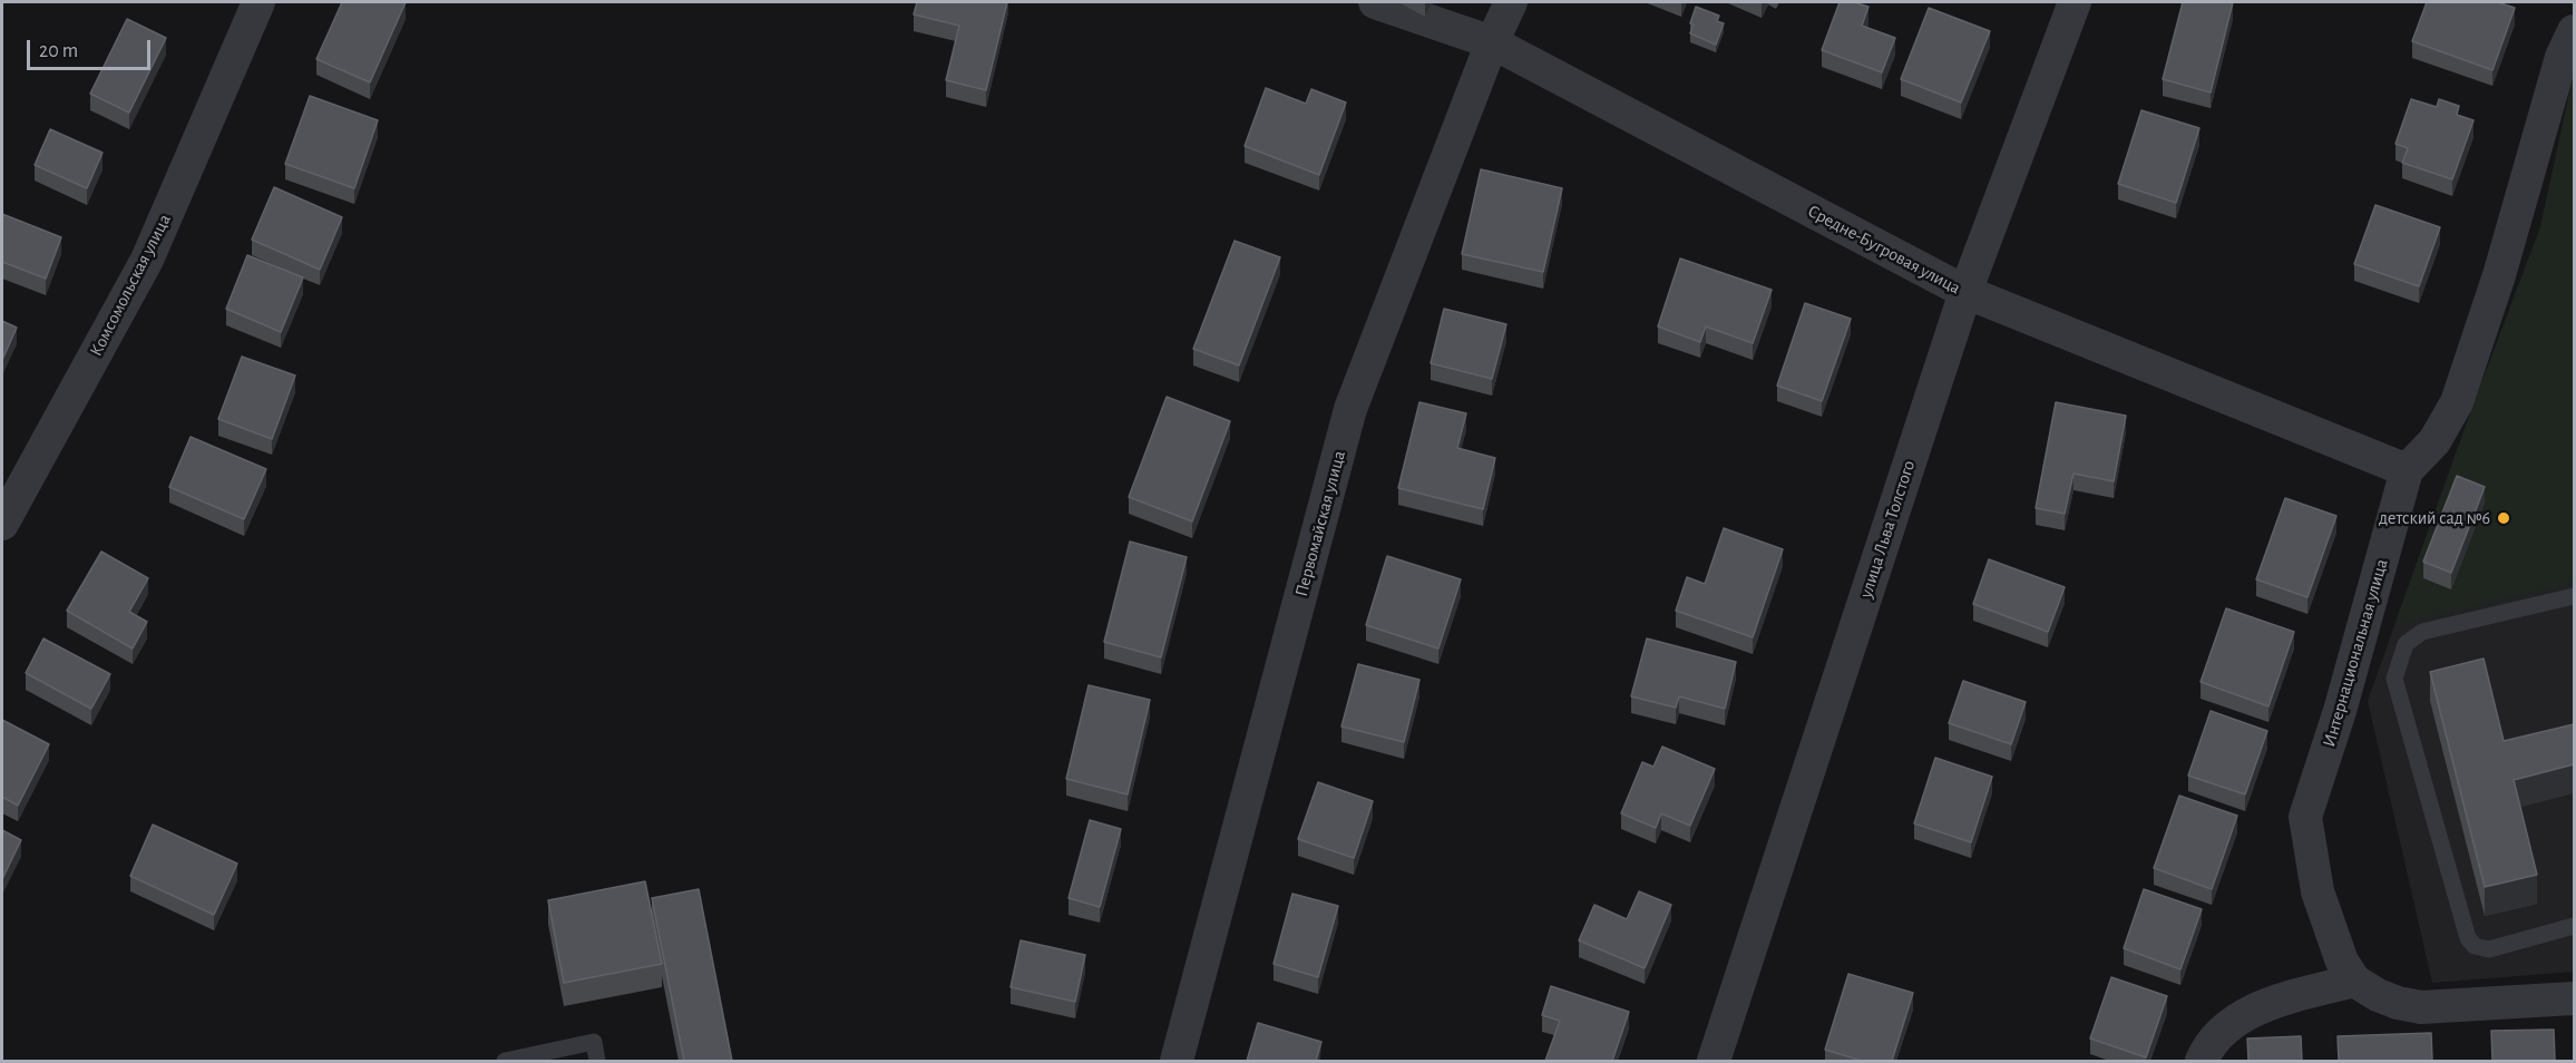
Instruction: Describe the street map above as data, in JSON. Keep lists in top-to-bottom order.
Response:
{
  "streets": {
    "street": [
      "Средне-Бугровая улица",
      "Комсомольская улица",
      "Первомайская улица",
      "улица Льва Толстого",
      "Интернациональная улица"
    ]
  },
  "crossings": [
    ["Средне-Бугровая улица", "Первомайская улица"],
    ["Средне-Бугровая улица", "улица Льва Толстого"],
    ["Средне-Бугровая улица", "Интернациональная улица"]
  ],
  "places": ["детский сад №6"],
  "scale_bar": "20 m"
}
